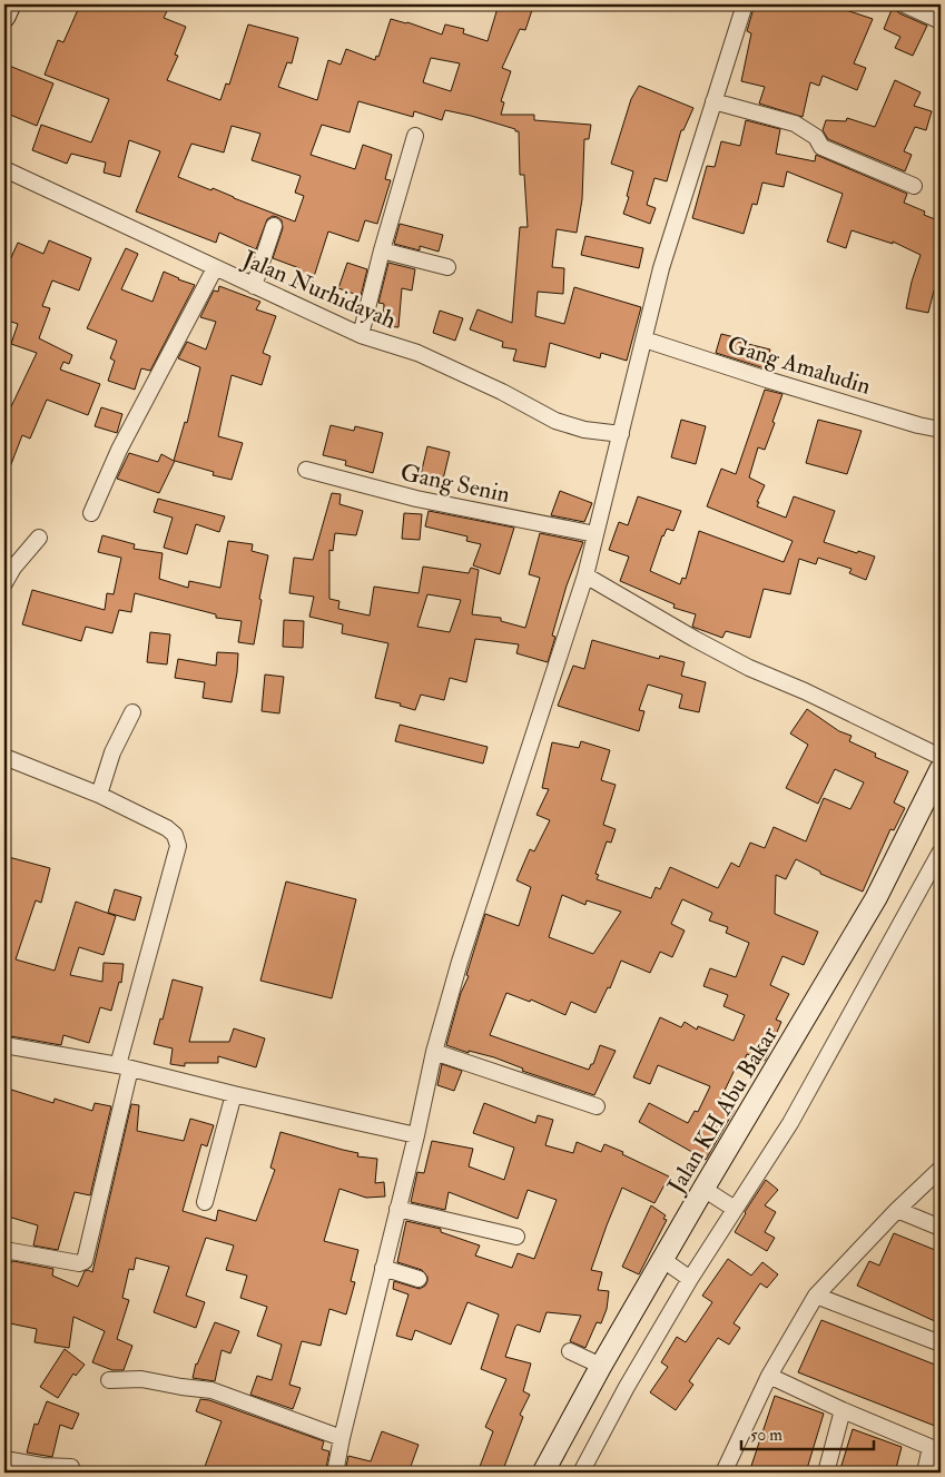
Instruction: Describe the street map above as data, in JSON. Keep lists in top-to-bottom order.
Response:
{
  "streets": {
    "street": [
      "Jalan Nurhidayah",
      "Gang Amaludin",
      "Gang Senin",
      "Jalan KH Abu Bakar"
    ]
  },
  "scale_bar": "50 m"
}
